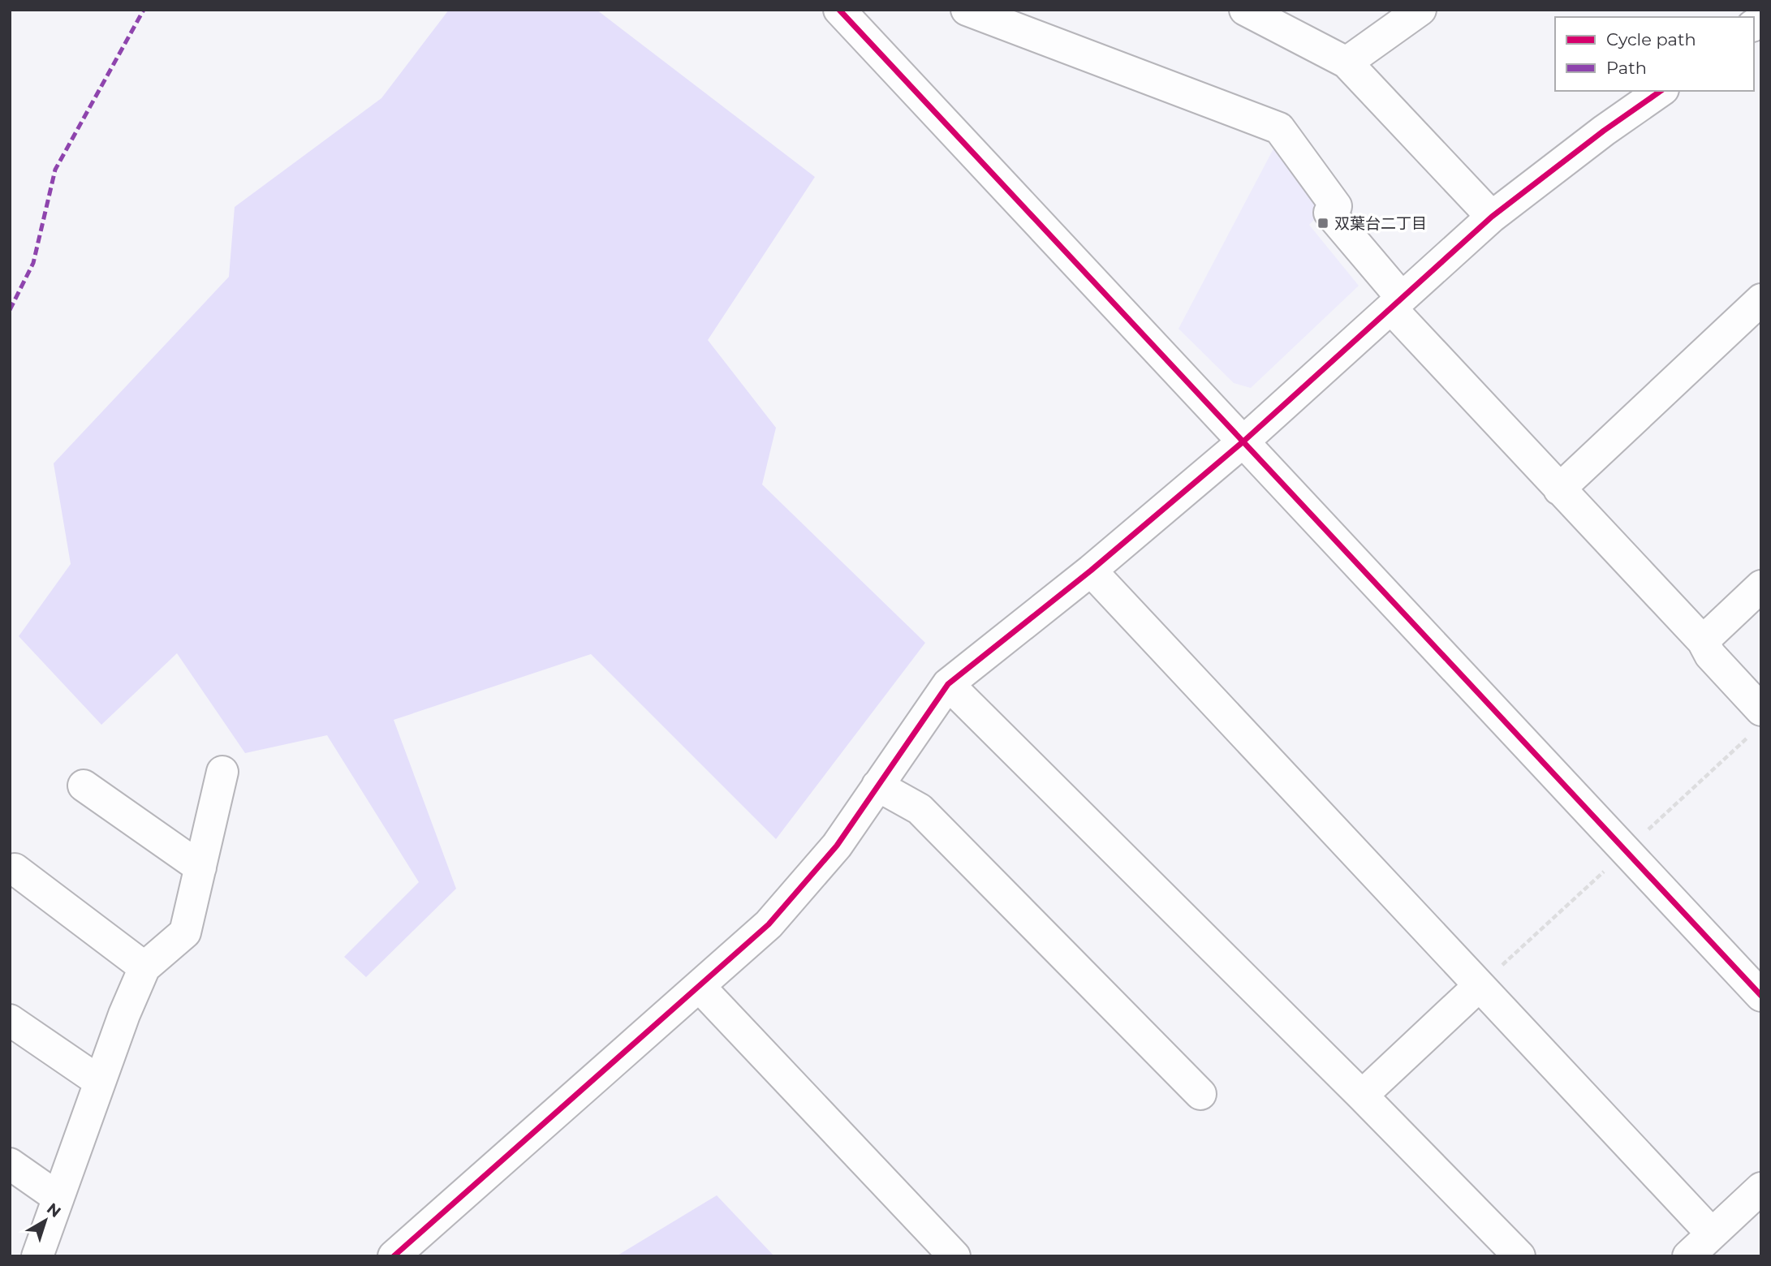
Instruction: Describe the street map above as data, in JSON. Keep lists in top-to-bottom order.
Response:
{
  "places": {
    "transit": ["双葉台二丁目"]
  },
  "legend": ["Cycle path", "Path"],
  "north": "top right"
}
